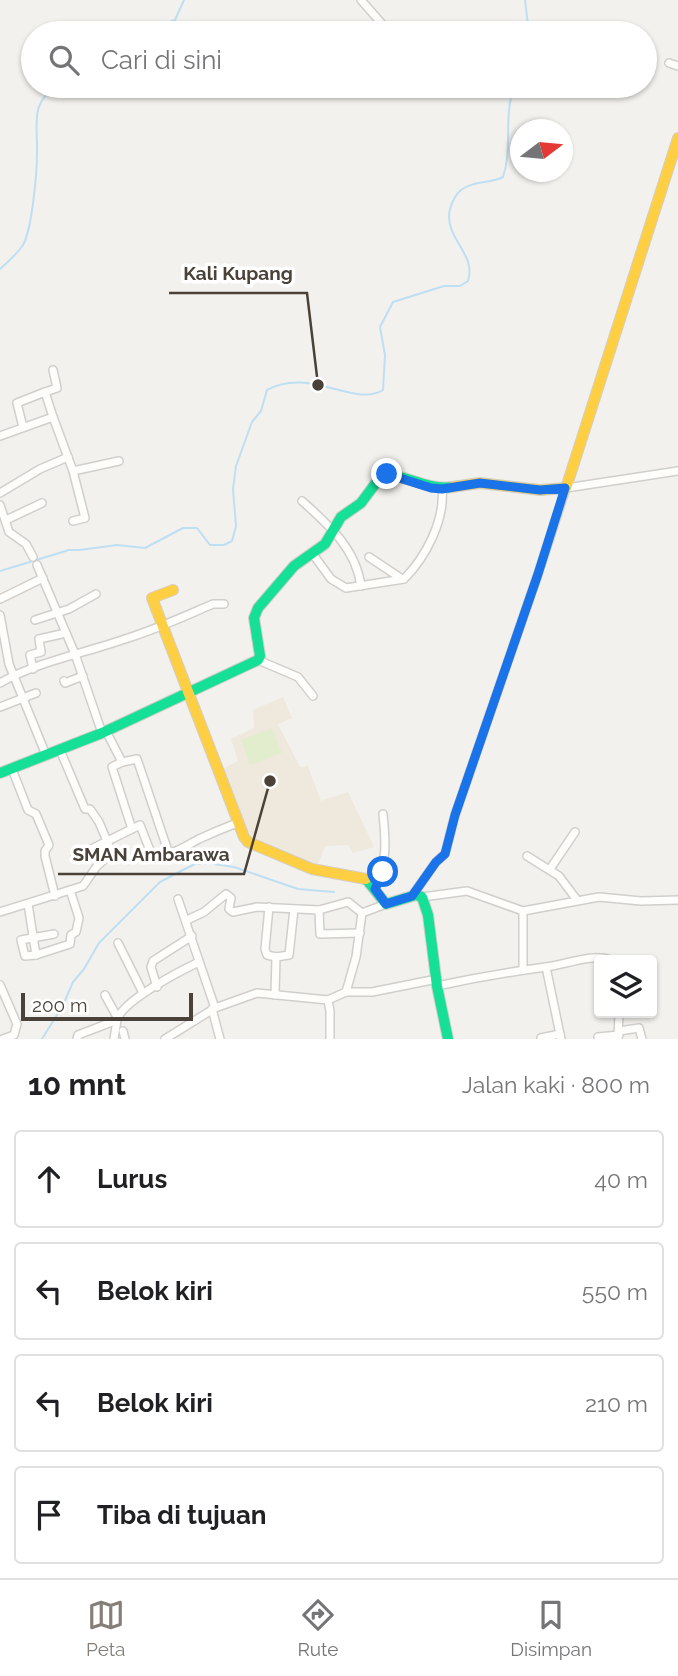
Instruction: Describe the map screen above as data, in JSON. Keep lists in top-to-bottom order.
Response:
{
  "places": ["Kali Kupang", "SMAN Ambarawa"],
  "scale_bar": "200 m",
  "north": "right",
  "page": {
    "search": "Cari di sini",
    "scale": "200 m",
    "heading": ["10 mnt", "Jalan kaki · 800 m"],
    "list": [
      ["Lurus", "40 m"],
      ["Belok kiri", "550 m"],
      ["Belok kiri", "210 m"],
      "Tiba di tujuan"
    ],
    "nav": ["Peta", "Rute", "Disimpan"]
  }
}
